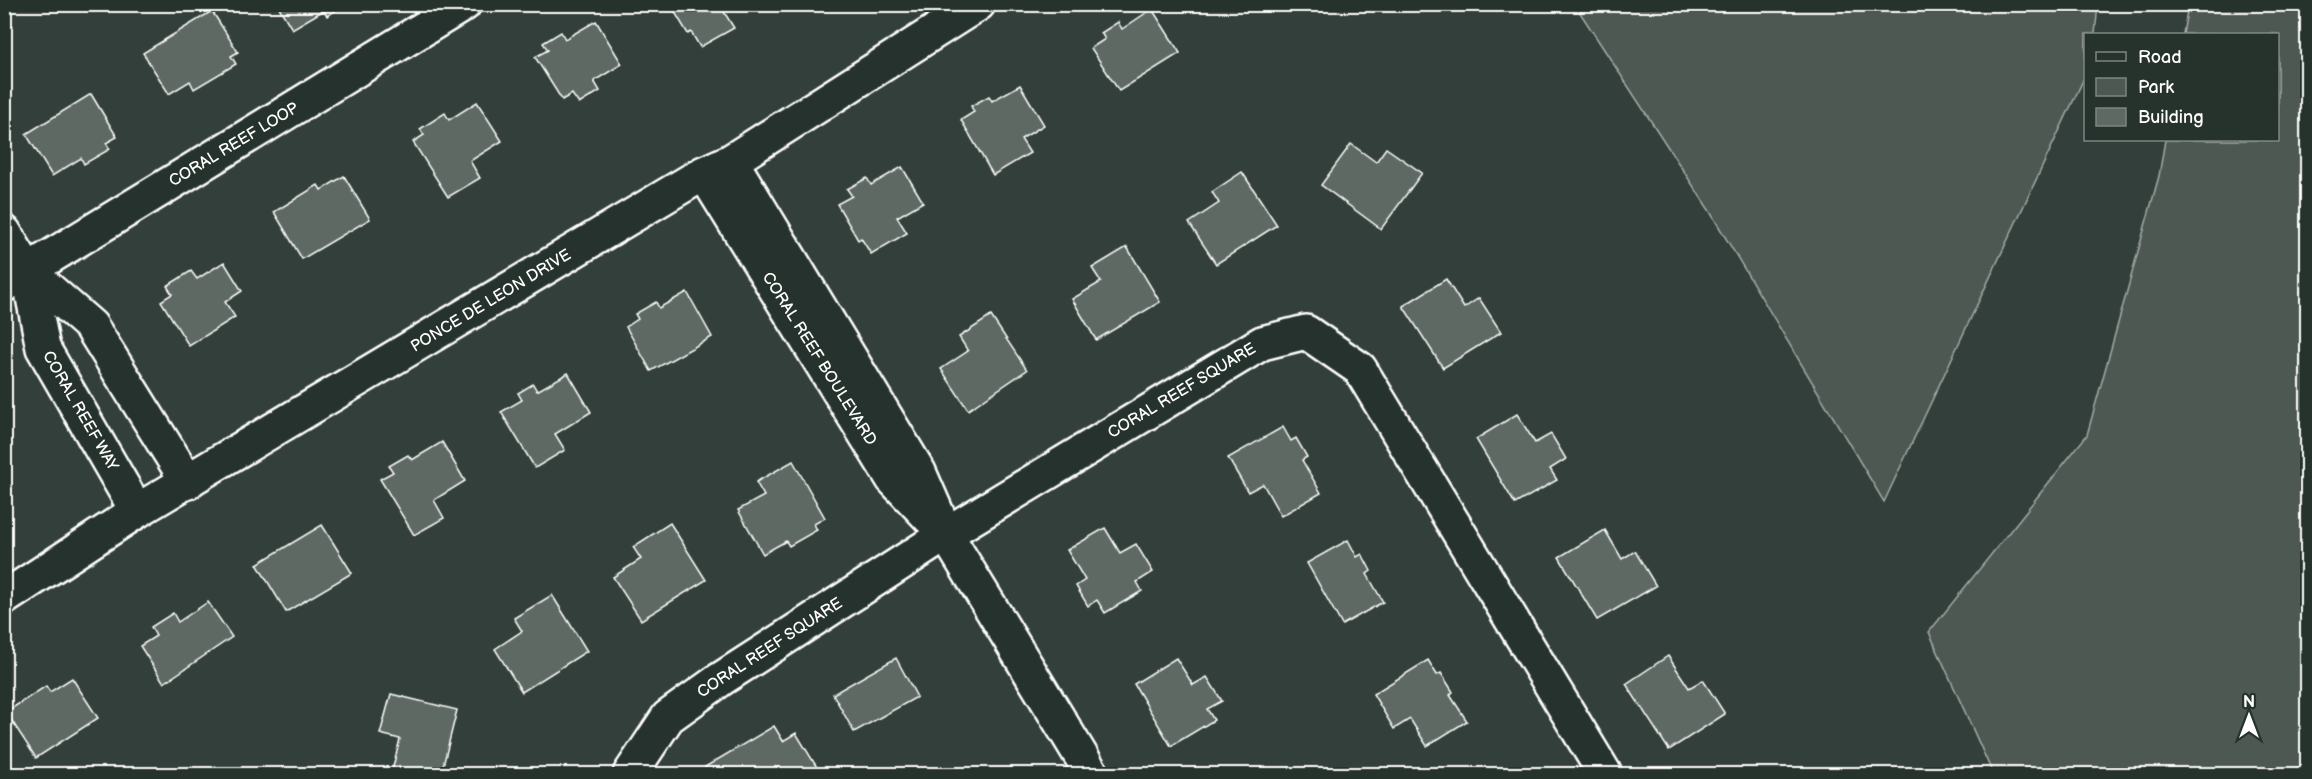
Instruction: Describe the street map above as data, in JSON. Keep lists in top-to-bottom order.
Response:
{
  "streets": {
    "street": [
      "CORAL REEF LOOP",
      "PONCE DE LEON DRIVE",
      "CORAL REEF BOULEVARD",
      "CORAL REEF SQUARE",
      "CORAL REEF WAY"
    ]
  },
  "crossings": [
    ["CORAL REEF LOOP", "CORAL REEF WAY"],
    ["PONCE DE LEON DRIVE", "CORAL REEF BOULEVARD"],
    ["PONCE DE LEON DRIVE", "CORAL REEF WAY"],
    ["CORAL REEF BOULEVARD", "CORAL REEF SQUARE"]
  ],
  "legend": ["Road", "Park", "Building"],
  "north": "top"
}
